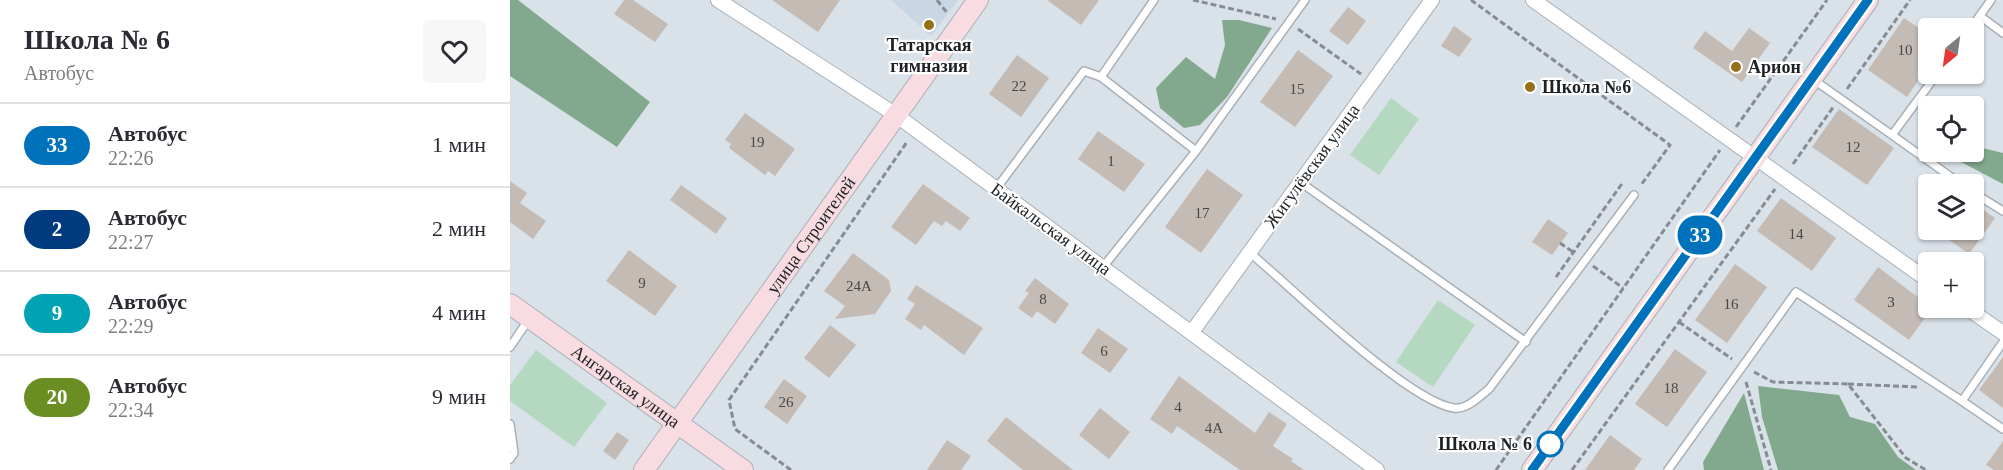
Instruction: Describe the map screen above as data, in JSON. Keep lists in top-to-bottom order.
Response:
{
  "streets": {
    "street": [
      "Жигулёвская улица",
      "Байкальская улица",
      "улица Строителей",
      "Ангарская улица"
    ]
  },
  "crossings": [
    ["Жигулёвская улица", "Байкальская улица"],
    ["Байкальская улица", "улица Строителей"],
    ["улица Строителей", "Ангарская улица"]
  ],
  "places": [
    "Татарская гимназия",
    "Арион",
    "Школа №6",
    "Школа № 6"
  ],
  "lines": ["bus line 33"],
  "house_numbers": [
    "10",
    "22",
    "15",
    "19",
    "12",
    "1",
    "17",
    "14",
    "9",
    "24А",
    "8",
    "3",
    "16",
    "6",
    "18",
    "26",
    "4",
    "4А"
  ],
  "north": "bottom left",
  "page": {
    "heading": ["Школа № 6", "Автобус"],
    "on_map": "33",
    "map_buttons": "+",
    "list": [
      {
        "mark": "33",
        "name": "Автобус",
        "note": "22:26",
        "value": "1 мин"
      },
      {
        "mark": "2",
        "name": "Автобус",
        "note": "22:27",
        "value": "2 мин"
      },
      {
        "mark": "9",
        "name": "Автобус",
        "note": "22:29",
        "value": "4 мин"
      },
      {
        "mark": "20",
        "name": "Автобус",
        "note": "22:34",
        "value": "9 мин"
      }
    ]
  }
}
